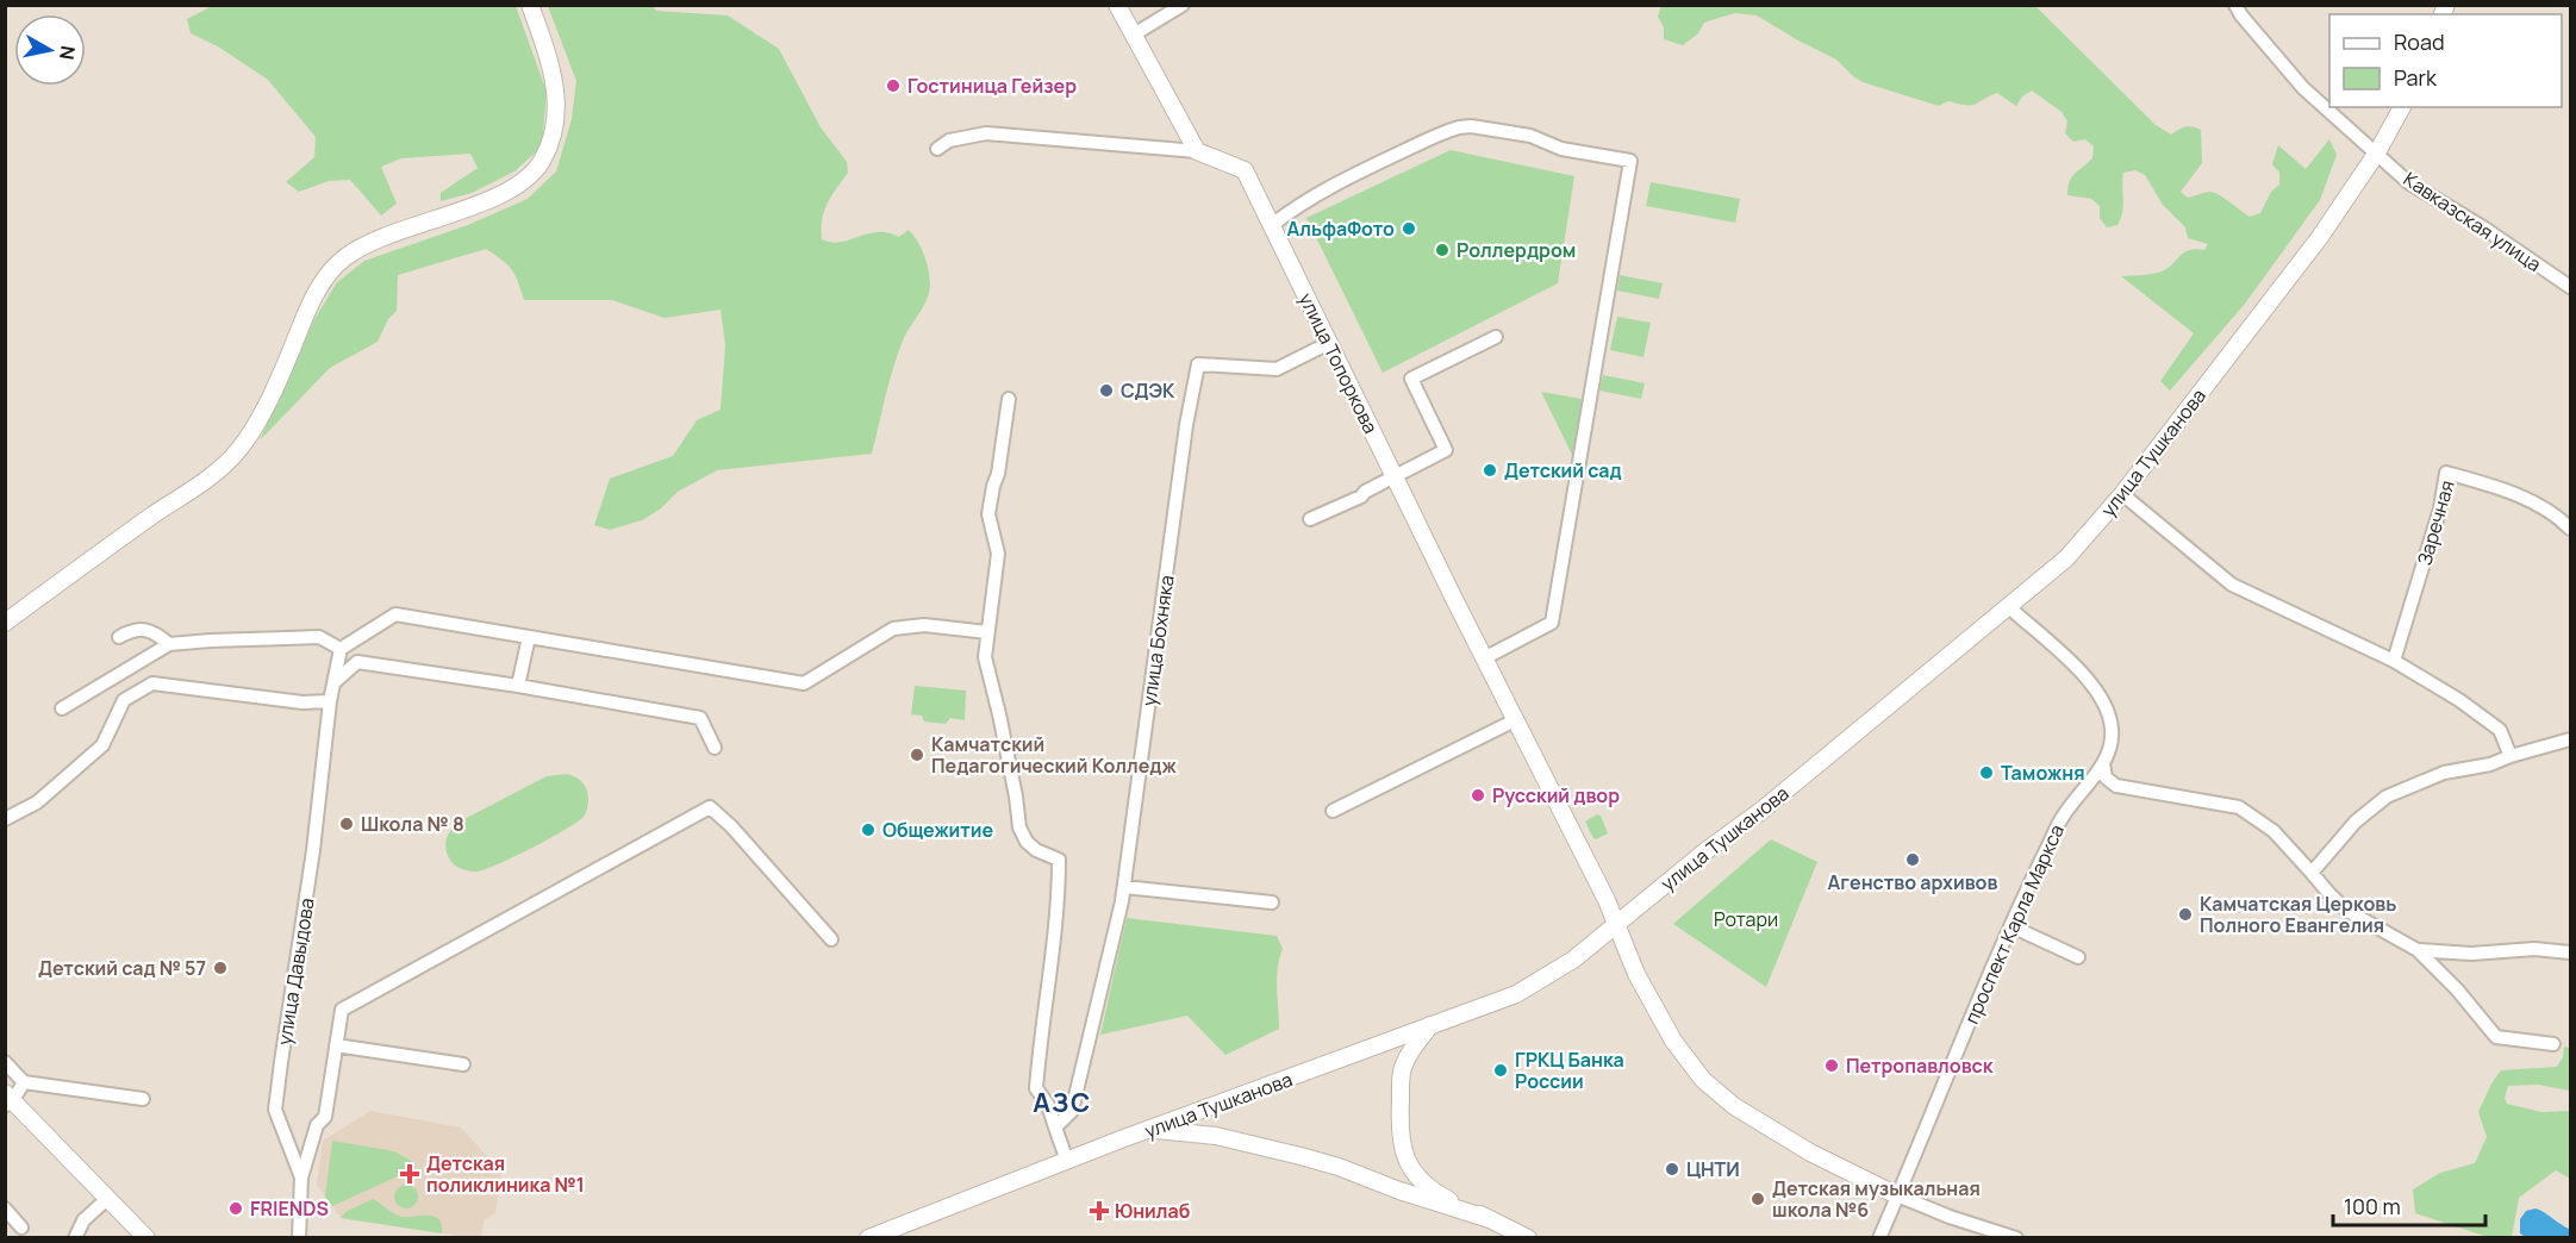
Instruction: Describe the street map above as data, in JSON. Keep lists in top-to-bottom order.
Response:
{
  "streets": {
    "main road": ["улица Топоркова", "улица Тушканова"],
    "street": [
      "Кавказская улица",
      "Заречная",
      "улица Бохняка",
      "проспект Карла Маркса",
      "улица Давыдова"
    ]
  },
  "crossings": [
    ["Кавказская улица", "улица Тушканова"],
    ["улица Топоркова", "улица Тушканова"],
    ["улица Топоркова", "улица Бохняка"],
    ["улица Топоркова", "проспект Карла Маркса"],
    ["улица Тушканова", "проспект Карла Маркса"]
  ],
  "districts": ["АЗС"],
  "parks": ["Ротари"],
  "places": {
    "other": [
      "Гостиница Гейзер",
      "АльфаФото",
      "Роллердром",
      "СДЭК",
      "Детский сад",
      "Камчатский Педагогический Колледж",
      "Таможня",
      "Русский двор",
      "Школа № 8",
      "Общежитие",
      "Агенство архивов",
      "Камчатская Церковь Полного Евангелия",
      "Детский сад № 57",
      "Петропавловск",
      "ГРКЦ Банка России",
      "ЦНТИ",
      "Детская музыкальная школа №6",
      "FRIENDS"
    ],
    "health": ["Детская поликлиника №1", "Юнилаб"]
  },
  "legend": ["Road", "Park"],
  "scale_bar": "100 m",
  "north": "right"
}
